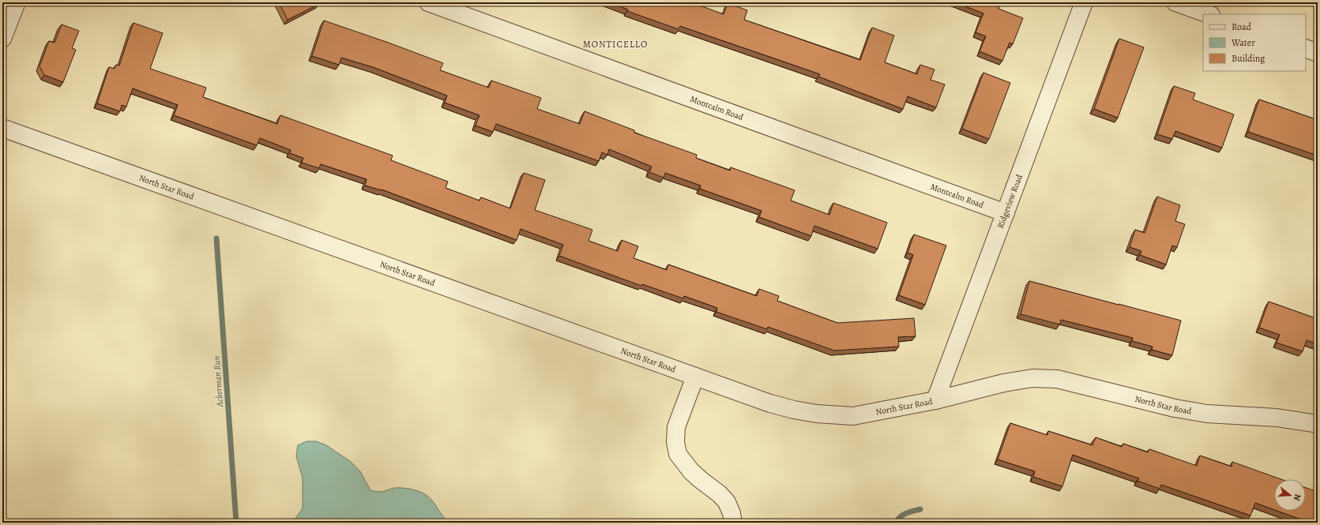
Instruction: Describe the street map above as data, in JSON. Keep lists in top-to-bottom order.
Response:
{
  "streets": {
    "street": ["Montcalm Road", "North Star Road", "Ridgeview Road"]
  },
  "crossings": [
    ["Montcalm Road", "Ridgeview Road"],
    ["North Star Road", "Ridgeview Road"]
  ],
  "districts": ["MONTICELLO"],
  "water": ["Ackerman Run"],
  "legend": ["Road", "Water", "Building"],
  "north": "right"
}
